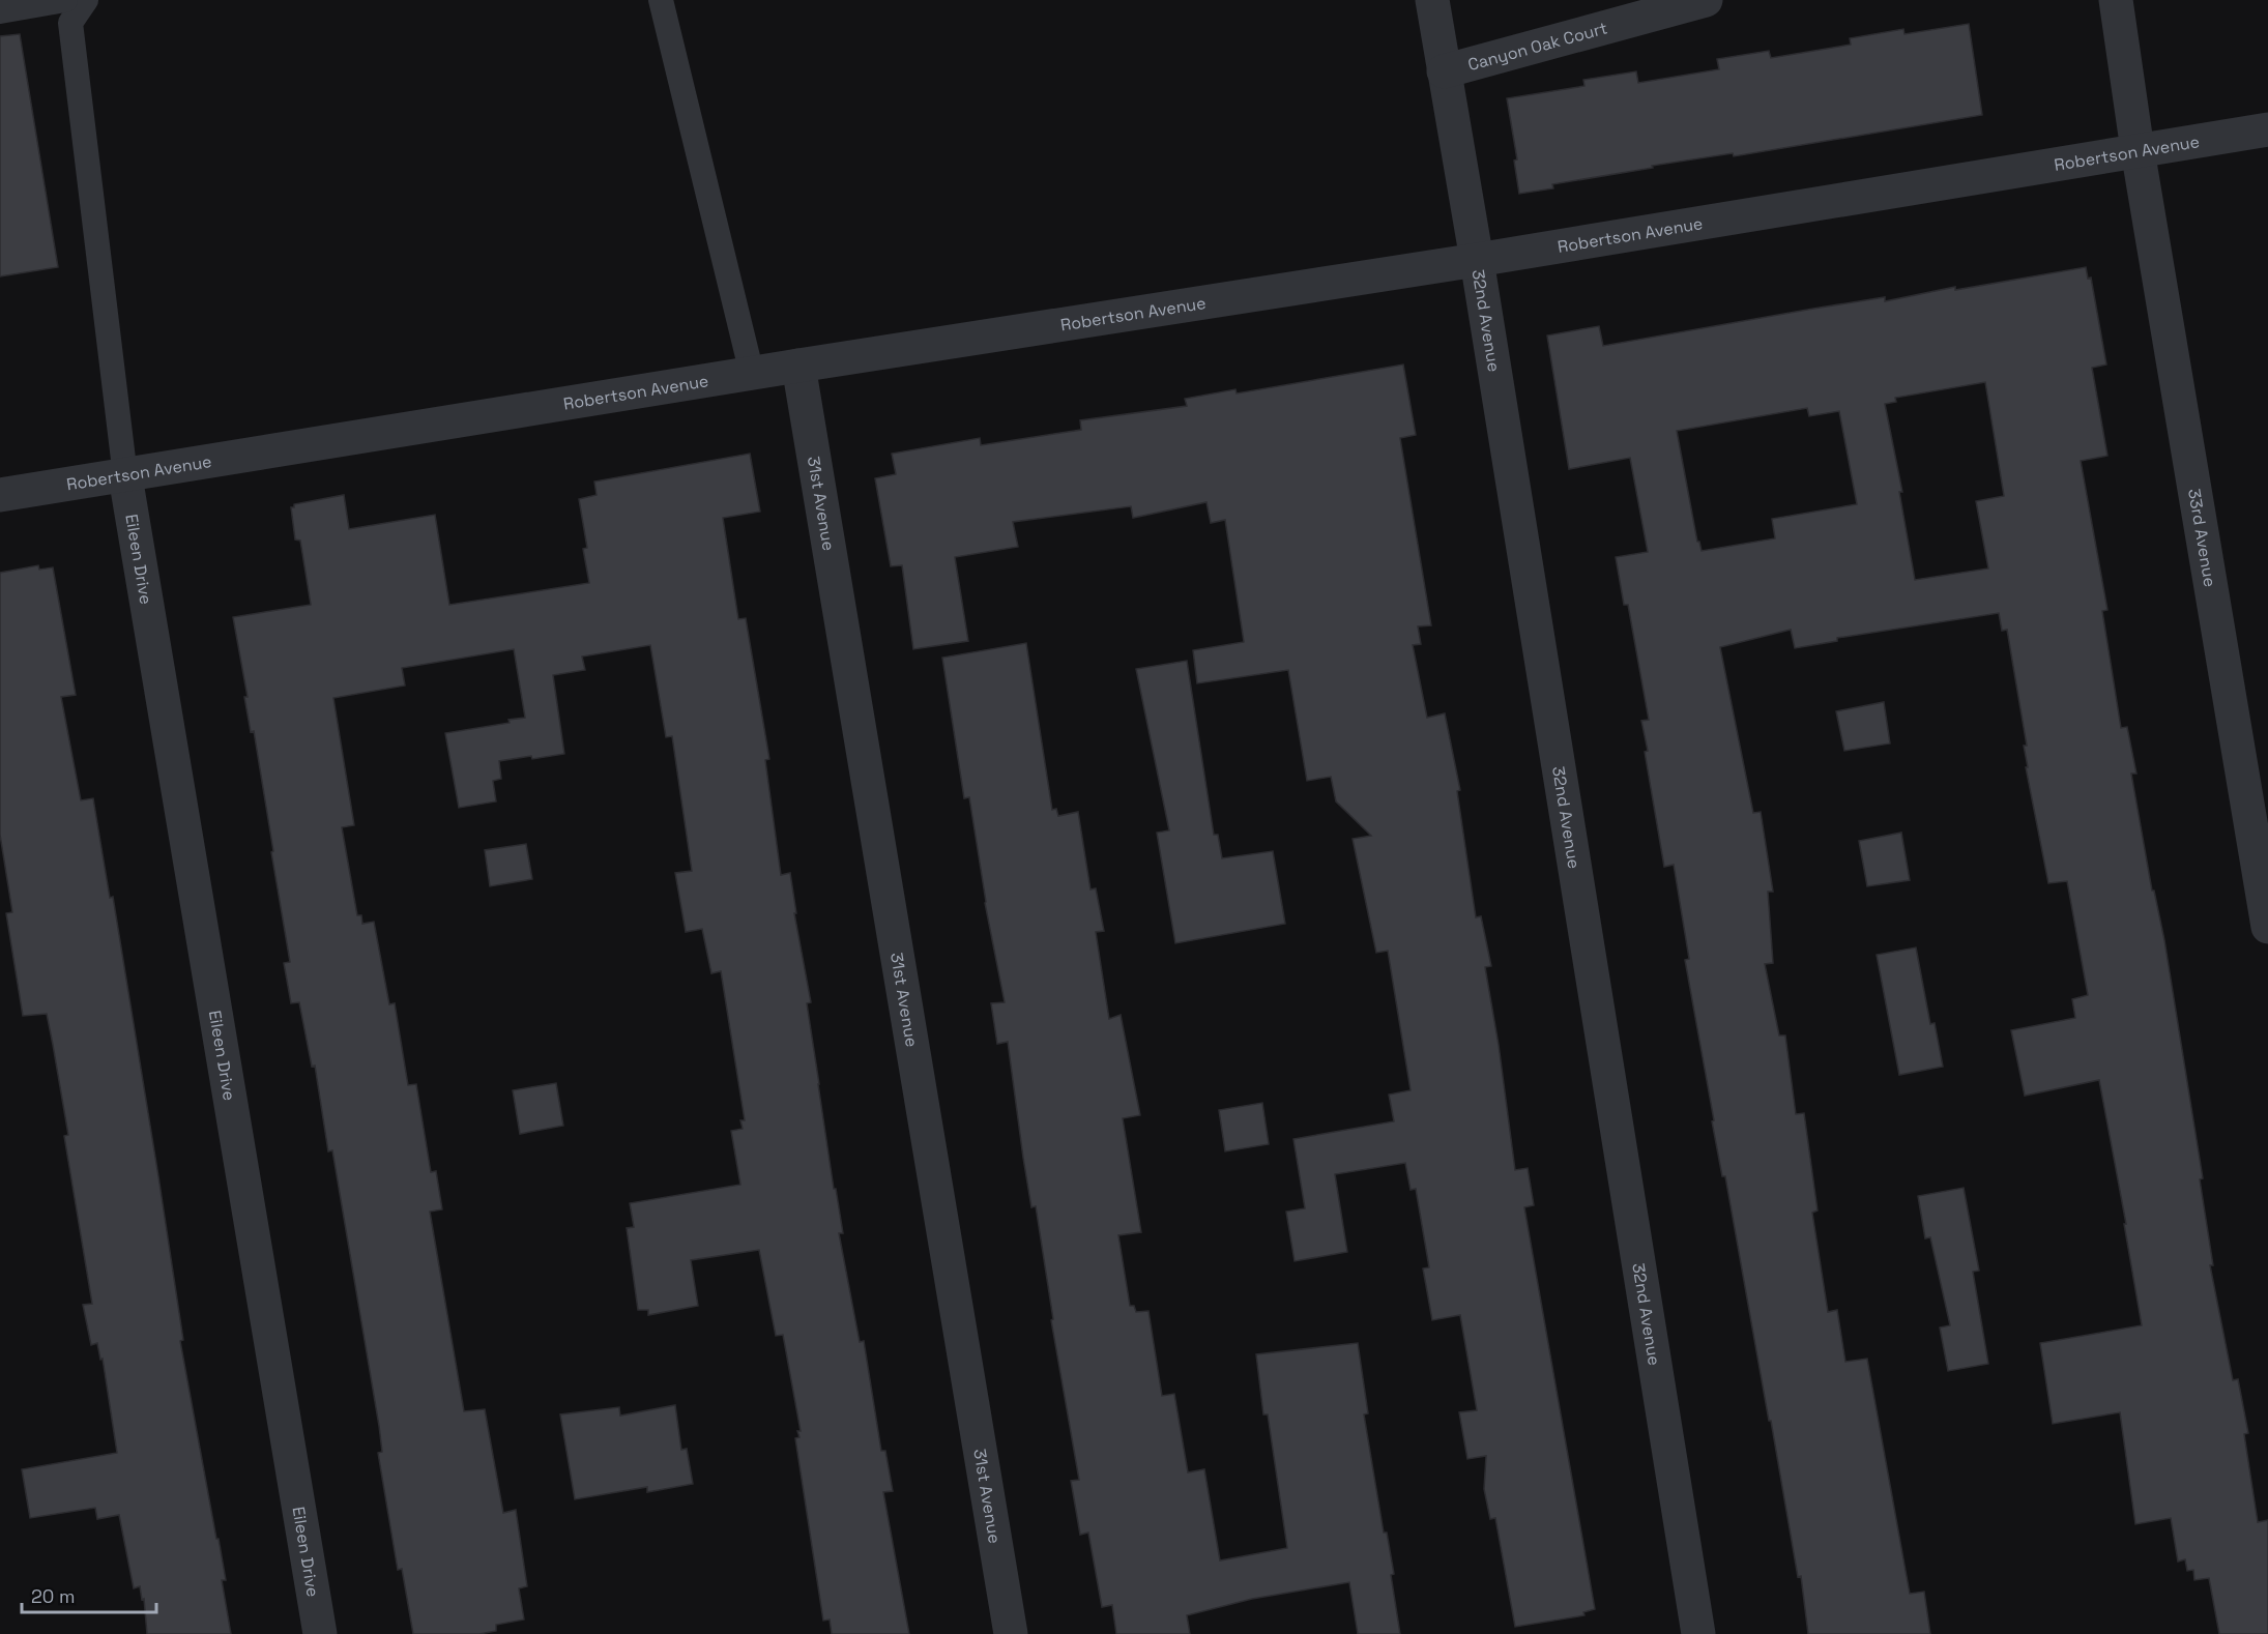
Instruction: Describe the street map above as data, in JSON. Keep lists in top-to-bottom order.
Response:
{
  "streets": {
    "street": [
      "Canyon Oak Court",
      "Robertson Avenue",
      "32nd Avenue",
      "31st Avenue",
      "33rd Avenue",
      "Eileen Drive"
    ]
  },
  "crossings": [
    ["Canyon Oak Court", "32nd Avenue"],
    ["Robertson Avenue", "32nd Avenue"],
    ["Robertson Avenue", "31st Avenue"],
    ["Robertson Avenue", "33rd Avenue"],
    ["Robertson Avenue", "Eileen Drive"]
  ],
  "scale_bar": "20 m"
}
